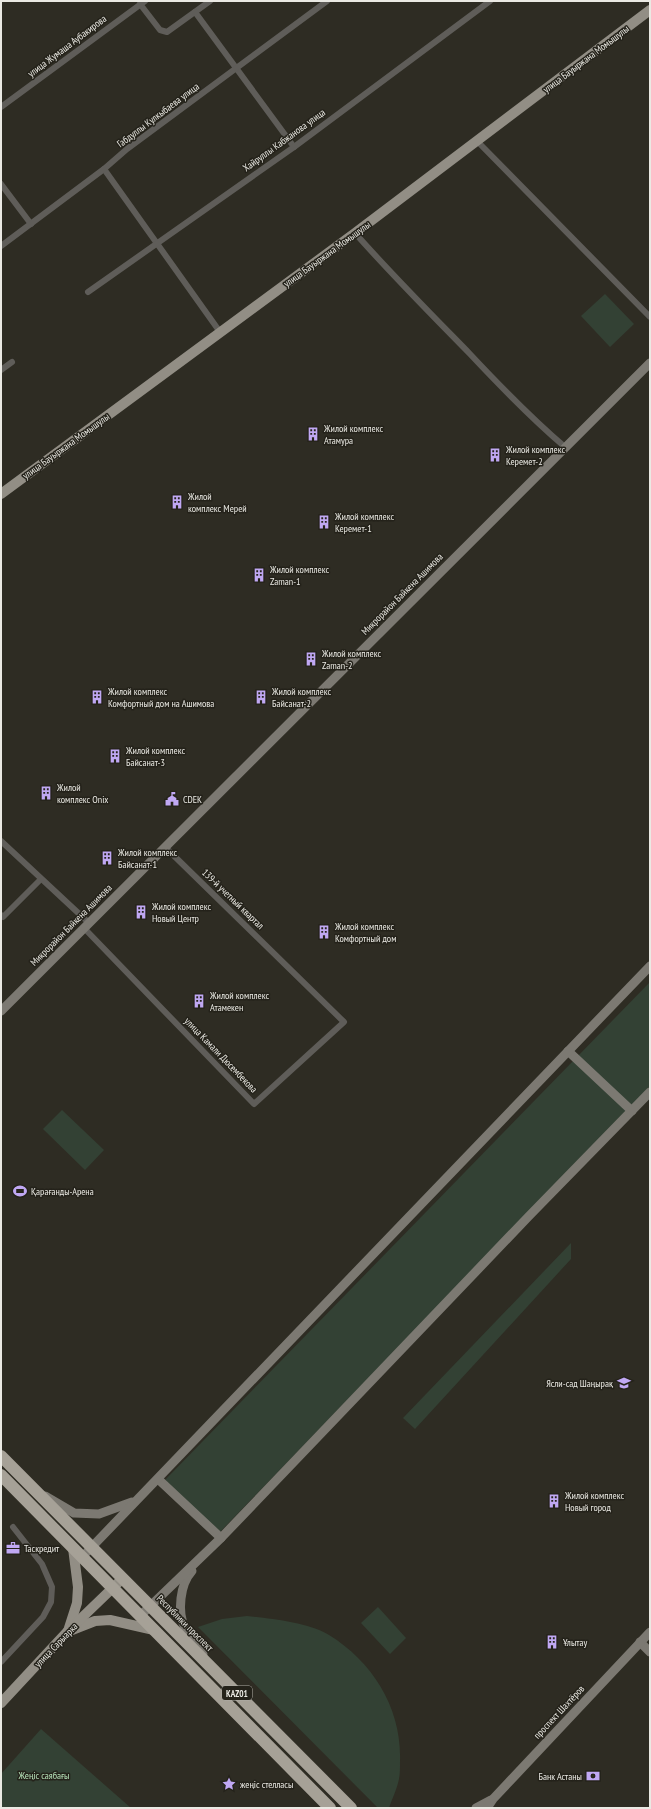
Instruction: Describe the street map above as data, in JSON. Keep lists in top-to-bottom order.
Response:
{
  "streets": {
    "highway": ["Республики проспект", "KАZ01"],
    "main road": [
      "улица Бауыржана Момышулы",
      "Микрорайон Байкена Ашимова",
      "улица Сарыарка",
      "проспект Шахтёров"
    ],
    "street": [
      "улица Жумаша Аубакирова",
      "Габдуллы Кулкыбаева улица",
      "Хайруллы Кабжанова улица",
      "139-й учетный квартал",
      "улица Камали Дюсембекова"
    ]
  },
  "crossings": [
    ["Микрорайон Байкена Ашимова", "139-й учетный квартал"],
    ["Микрорайон Байкена Ашимова", "улица Камали Дюсембекова"],
    ["139-й учетный квартал", "улица Камали Дюсембекова"],
    ["Республики проспект", "улица Сарыарка"],
    ["улица Сарыарка", "KАZ01"]
  ],
  "parks": ["Жеңіс саябағы"],
  "places": {
    "building": [
      "Жилой комплекс Атамура",
      "Жилой комплекс Керемет-2",
      "Жилой комплекс Мерей",
      "Жилой комплекс Керемет-1",
      "Жилой комплекс Zaman-1",
      "Жилой комплекс Zaman-2",
      "Жилой комплекс Комфортный дом на Ашимова",
      "Жилой комплекс Байсанат-2",
      "Жилой комплекс Байсанат-3",
      "Жилой комплекс Onix",
      "Жилой комплекс Байсанат-1",
      "Жилой комплекс Новый Центр",
      "Жилой комплекс Комфортный дом",
      "Жилой комплекс Атамекен",
      "Жилой комплекс Новый город",
      "Ұлытау"
    ],
    "public building": ["CDEK"],
    "sports": ["Қарағанды-Арена"],
    "school or university": ["Ясли-сад Шаңырақ"],
    "office": ["Таскредит"],
    "bank": ["Банк Астаны"],
    "place": ["жеңіс стелласы"]
  }
}
